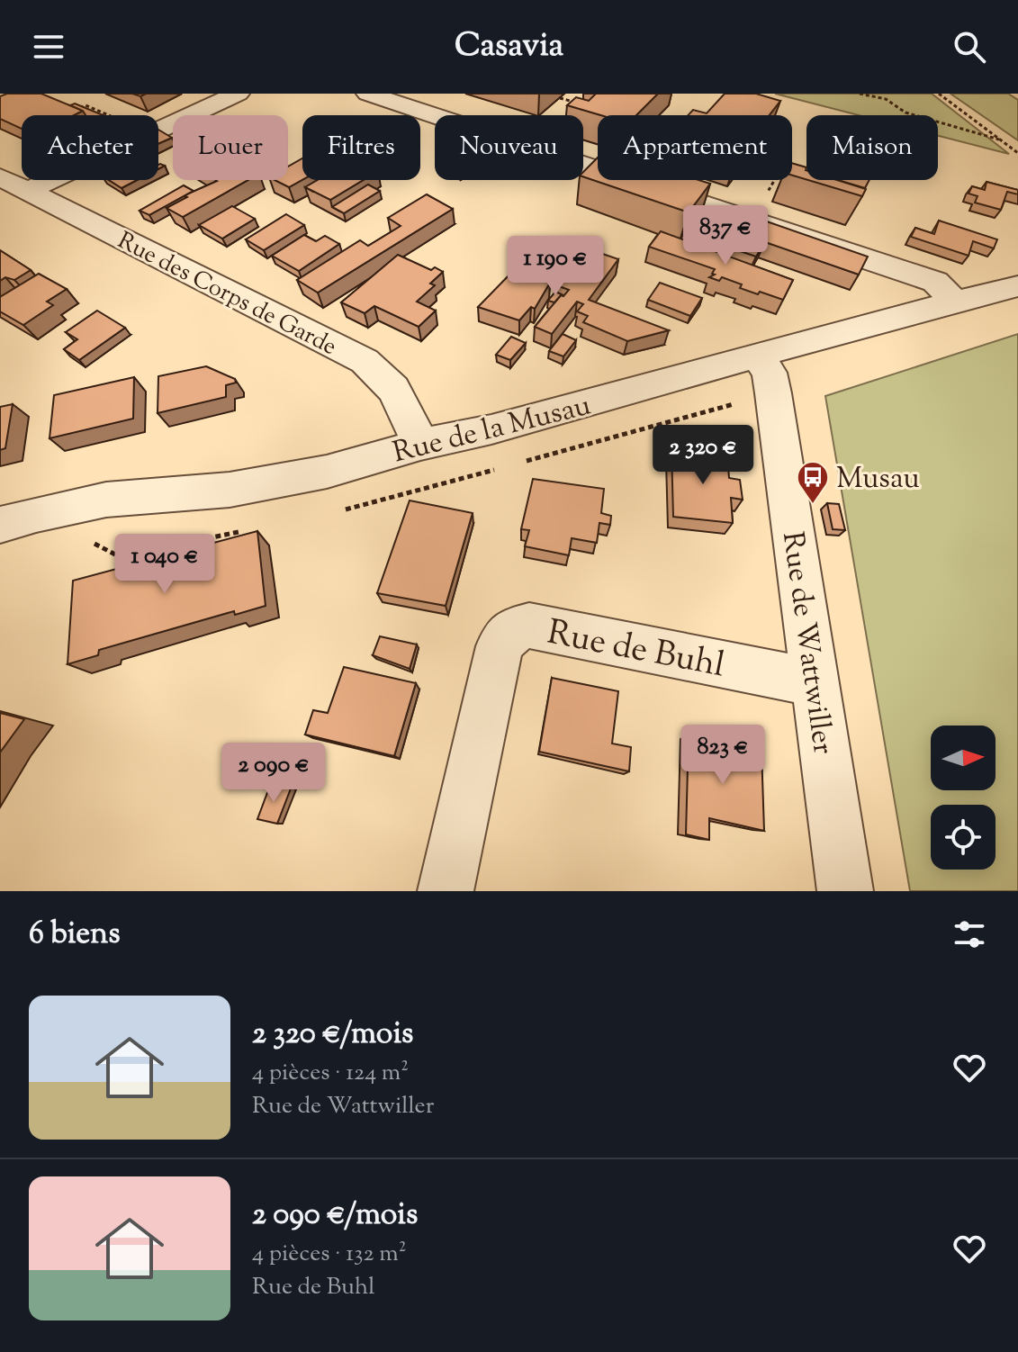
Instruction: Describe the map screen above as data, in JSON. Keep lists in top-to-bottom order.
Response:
{
  "streets": {
    "street": [
      "Rue des Corps de Garde",
      "Rue de la Musau",
      "Rue de Wattwiller",
      "Rue de Buhl"
    ]
  },
  "crossings": [
    ["Rue des Corps de Garde", "Rue de la Musau"],
    ["Rue de la Musau", "Rue de Wattwiller"],
    ["Rue de Wattwiller", "Rue de Buhl"]
  ],
  "places": {
    "bus stop": ["Musau"]
  },
  "north": "right",
  "page": {
    "header": "Casavia",
    "chip": [
      "Acheter",
      "Louer",
      "Filtres",
      "Nouveau",
      "Appartement",
      "Maison"
    ],
    "price": [
      "837 €",
      "1 190 €",
      "2 320 €",
      "1 040 €",
      "823 €",
      "2 090 €"
    ],
    "heading": "6 biens",
    "list": [
      {
        "name": "2 320 €/mois",
        "note": "4 pièces · 124 m² · Rue de Wattwiller"
      },
      {
        "name": "2 090 €/mois",
        "note": "4 pièces · 132 m² · Rue de Buhl"
      }
    ]
  }
}
